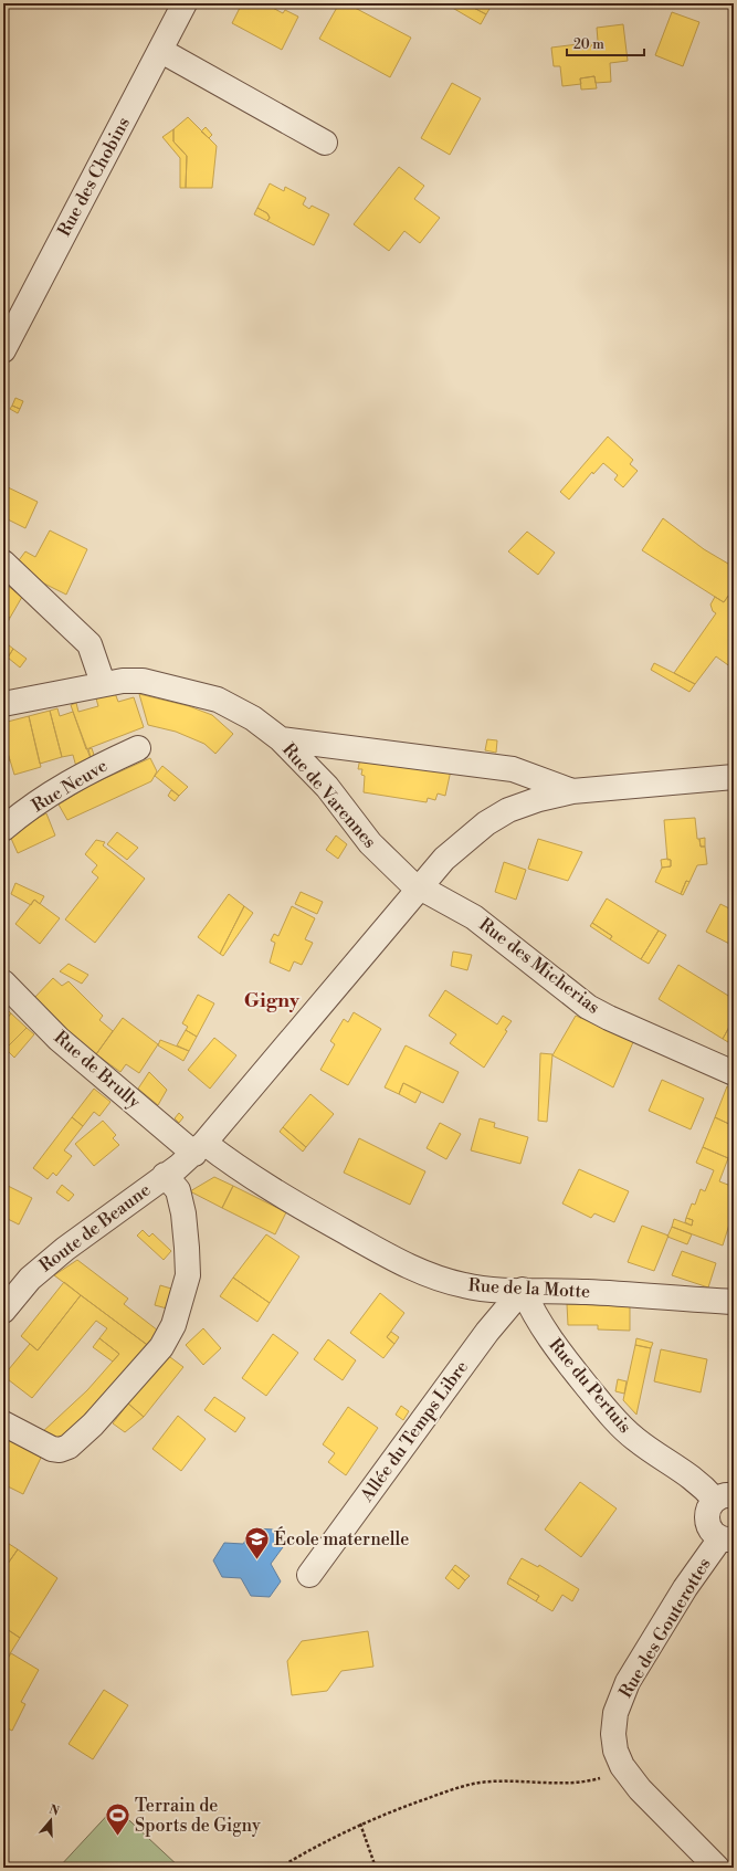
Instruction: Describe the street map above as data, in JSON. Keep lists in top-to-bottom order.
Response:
{
  "streets": {
    "street": [
      "Rue des Chobins",
      "Rue Neuve",
      "Rue de Varennes",
      "Rue des Micherias",
      "Rue de Brully",
      "Route de Beaune",
      "Rue de la Motte",
      "Rue du Pertuis",
      "Allée du Temps Libre",
      "Rue des Gouterottes"
    ]
  },
  "crossings": [
    ["Rue de Varennes", "Rue des Micherias"],
    ["Rue de Varennes", "Route de Beaune"],
    ["Rue des Micherias", "Route de Beaune"],
    ["Rue de Brully", "Route de Beaune"],
    ["Rue de Brully", "Rue de la Motte"],
    ["Route de Beaune", "Rue de la Motte"],
    ["Rue de la Motte", "Rue du Pertuis"],
    ["Rue de la Motte", "Allée du Temps Libre"],
    ["Rue du Pertuis", "Allée du Temps Libre"]
  ],
  "districts": ["Gigny"],
  "places": {
    "school or university": ["École maternelle"],
    "sports": ["Terrain de Sports de Gigny"]
  },
  "scale_bar": "20 m",
  "north": "top"
}
